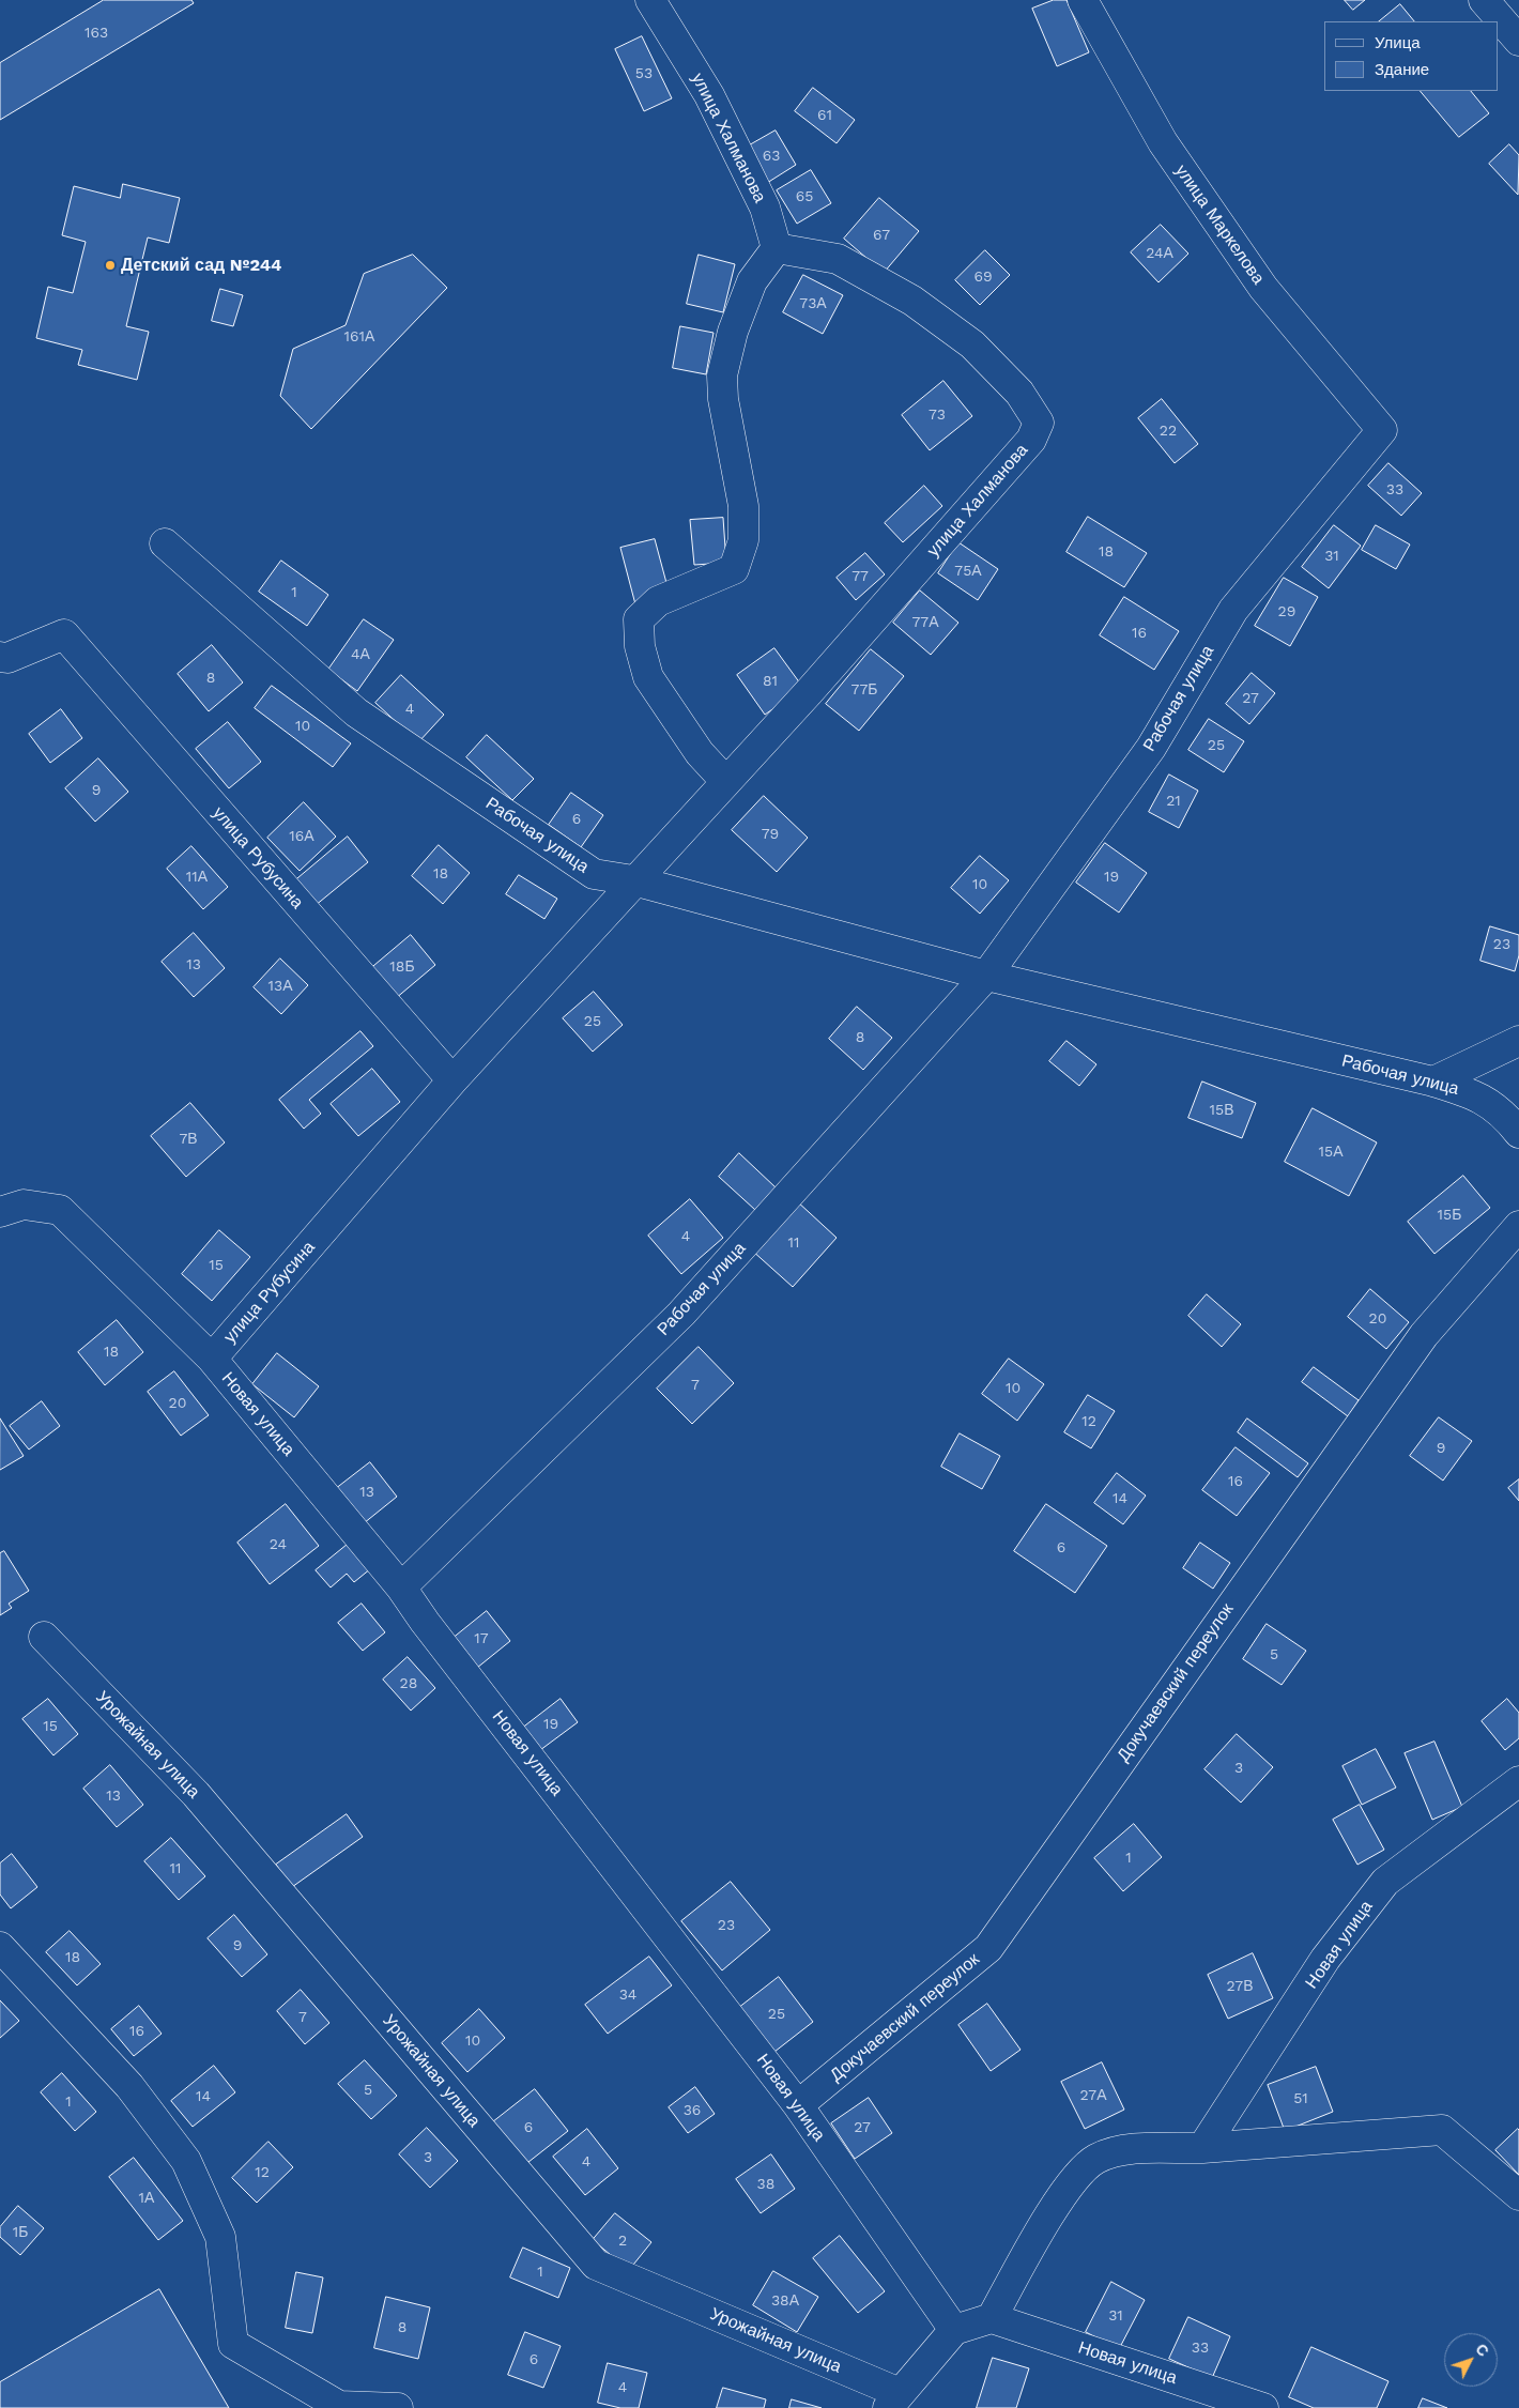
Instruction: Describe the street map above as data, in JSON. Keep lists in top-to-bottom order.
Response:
{
  "streets": {
    "street": [
      "улица Халманова",
      "улица Маркелова",
      "Рабочая улица",
      "улица Рубусина",
      "Новая улица",
      "Докучаевский переулок",
      "Урожайная улица"
    ]
  },
  "crossings": [
    ["улица Халманова", "Рабочая улица"],
    ["улица Халманова", "улица Рубусина"],
    ["улица Маркелова", "Рабочая улица"],
    ["Рабочая улица", "улица Рубусина"],
    ["Рабочая улица", "Новая улица"],
    ["улица Рубусина", "Новая улица"],
    ["Новая улица", "Докучаевский переулок"]
  ],
  "places": ["Детский сад №244"],
  "house_numbers": [
    "163",
    "53",
    "61",
    "63",
    "65",
    "67",
    "24А",
    "69",
    "73А",
    "161А",
    "73",
    "22",
    "33",
    "18",
    "31",
    "75А",
    "77",
    "1",
    "29",
    "77А",
    "16",
    "4А",
    "8",
    "81",
    "77Б",
    "27",
    "4",
    "10",
    "25",
    "9",
    "21",
    "6",
    "79",
    "16А",
    "18",
    "11А",
    "19",
    "10",
    "23",
    "13",
    "18Б",
    "13А",
    "25",
    "8",
    "15В",
    "7В",
    "15А",
    "15Б",
    "4",
    "11",
    "15",
    "20",
    "18",
    "7",
    "10",
    "20",
    "12",
    "9",
    "16",
    "13",
    "14",
    "24",
    "6",
    "17",
    "5",
    "28",
    "19",
    "15",
    "3",
    "13",
    "1",
    "11",
    "23",
    "9",
    "18",
    "27В",
    "34",
    "25",
    "7",
    "16",
    "10",
    "5",
    "27А",
    "14",
    "51",
    "1",
    "36",
    "6",
    "27",
    "3",
    "4",
    "12",
    "38",
    "1А",
    "1Б",
    "2",
    "1",
    "38А",
    "31",
    "8",
    "33",
    "6",
    "4"
  ],
  "legend": ["Улица", "Здание"],
  "north": "top right"
}
